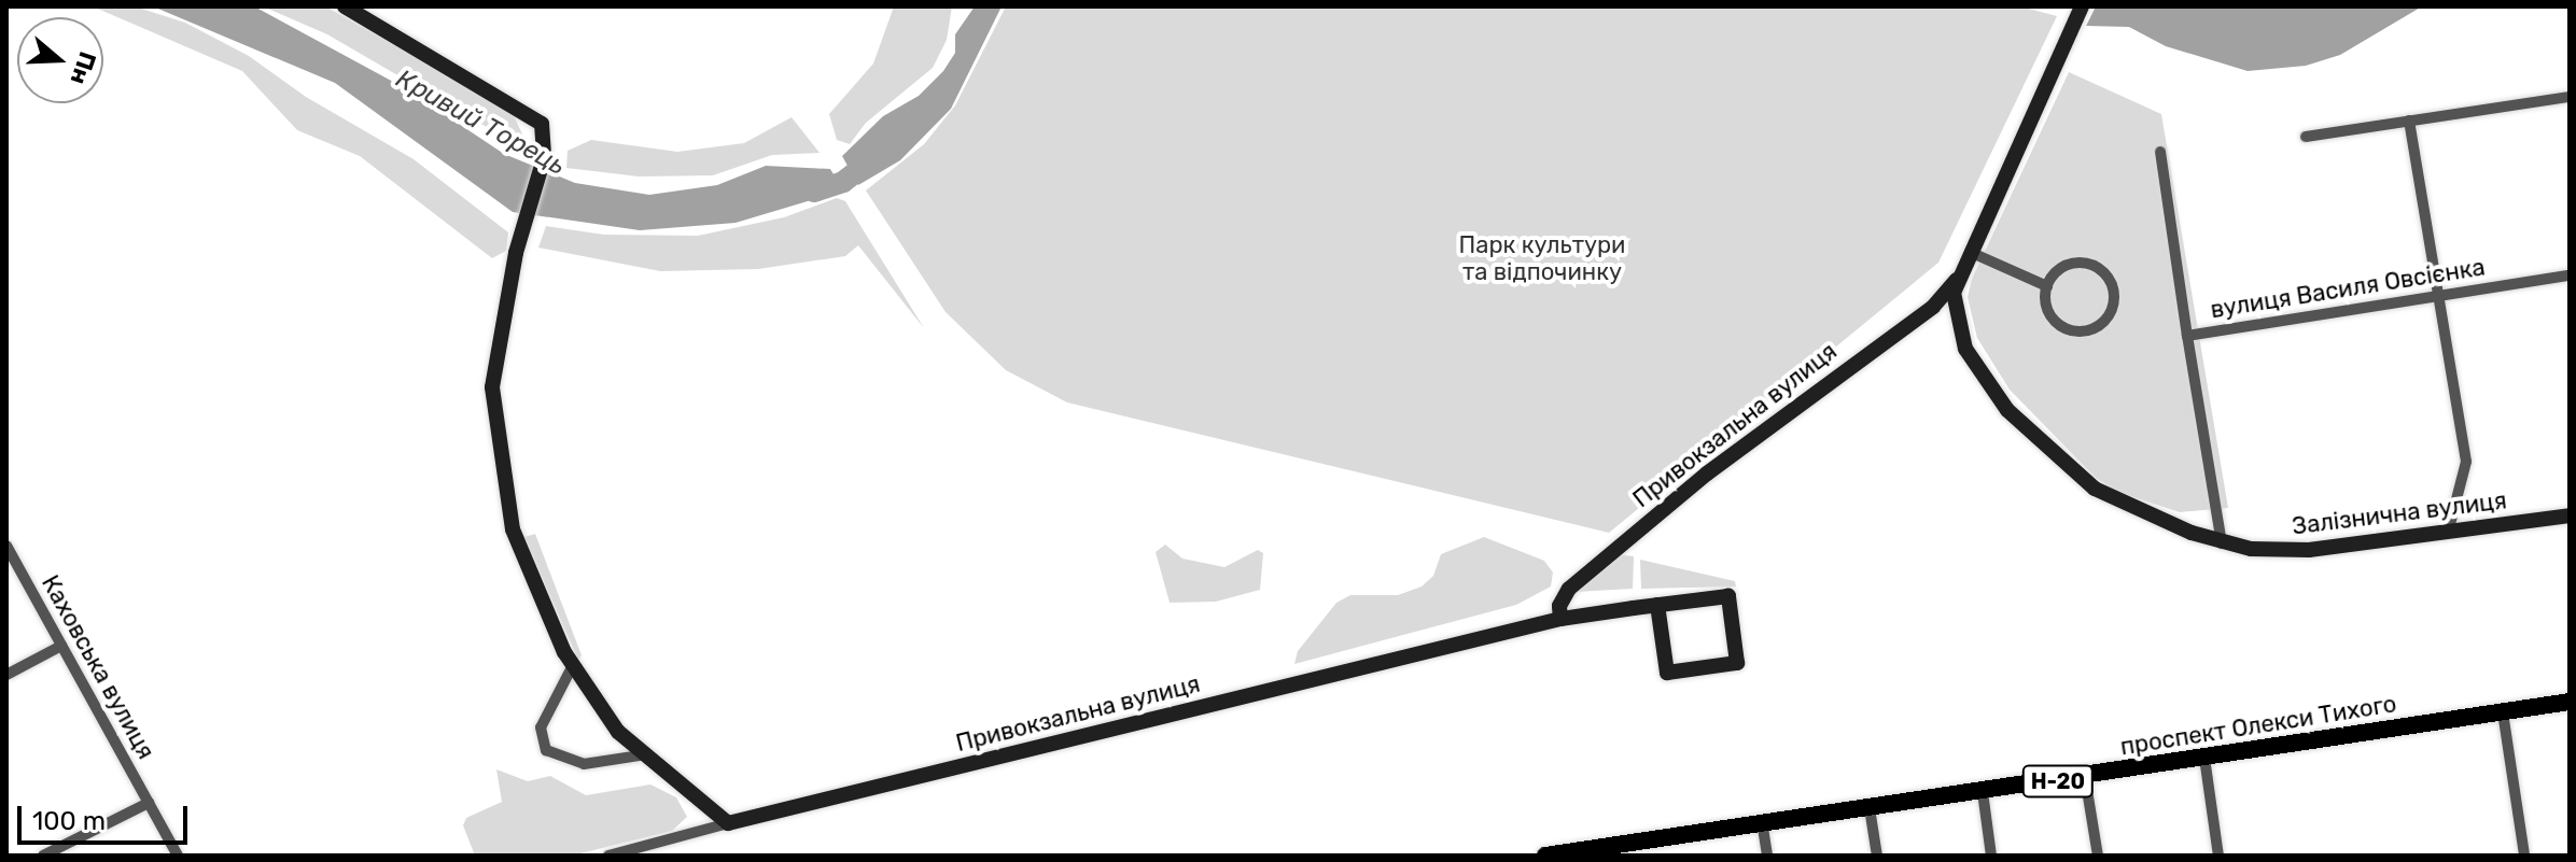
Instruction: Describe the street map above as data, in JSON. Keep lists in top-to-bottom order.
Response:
{
  "streets": {
    "main road": ["проспект Олекси Тихого", "Н-20"],
    "street": [
      "вулиця Василя Овсієнка",
      "Привокзальна вулиця",
      "Залізнична вулиця",
      "Каховська вулиця"
    ]
  },
  "crossings": [
    ["вулиця Василя Овсієнка", "Залізнична вулиця"],
    ["Привокзальна вулиця", "Залізнична вулиця"]
  ],
  "water": ["Кривий Торець"],
  "parks": ["Парк культури та відпочинку"],
  "scale_bar": "100 m",
  "north": "right"
}
